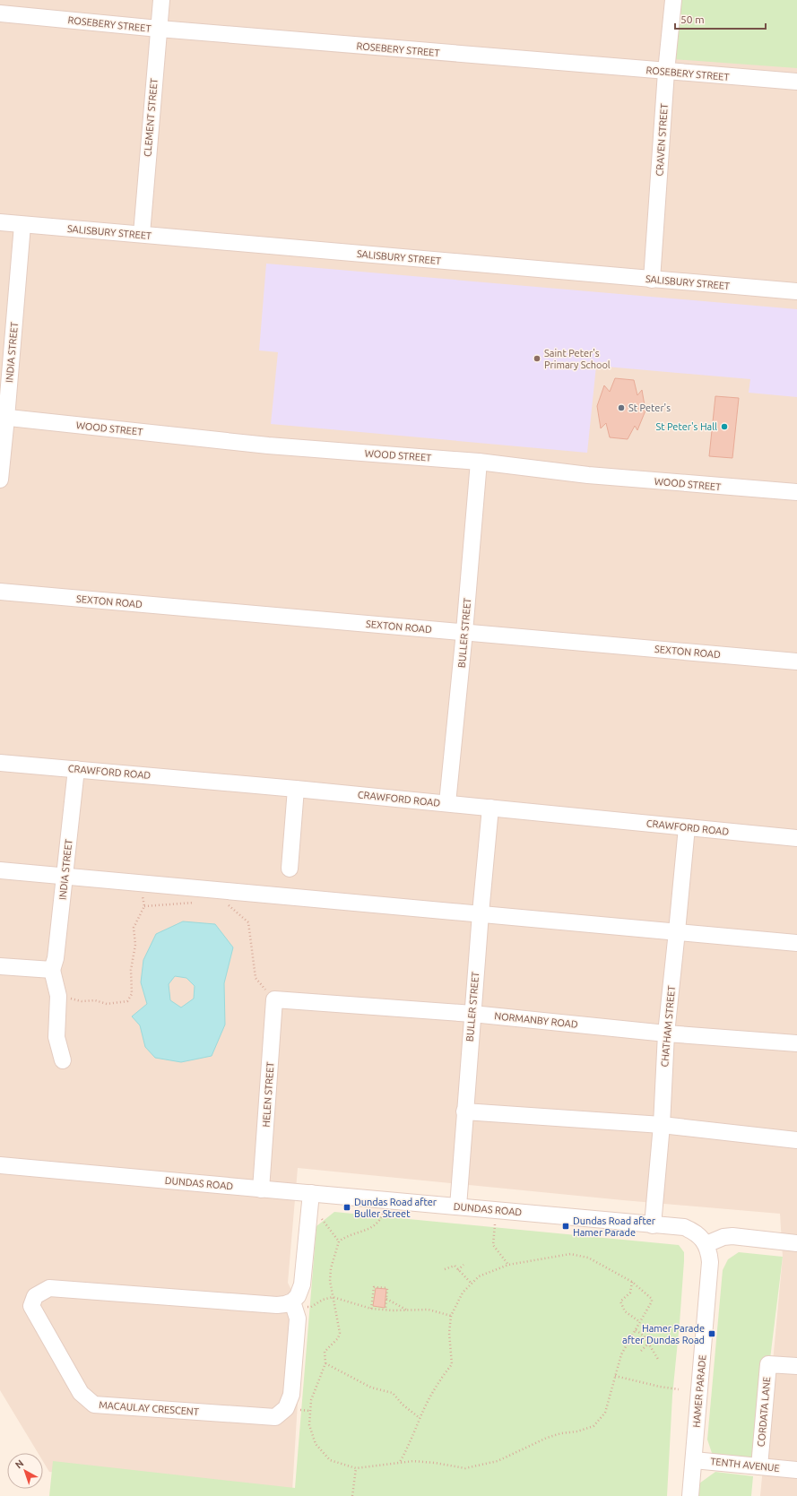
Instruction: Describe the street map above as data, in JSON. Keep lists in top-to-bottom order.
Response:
{
  "streets": {
    "street": [
      "ROSEBERY STREET",
      "CLEMENT STREET",
      "CRAVEN STREET",
      "SALISBURY STREET",
      "INDIA STREET",
      "WOOD STREET",
      "SEXTON ROAD",
      "BULLER STREET",
      "CRAWFORD ROAD",
      "NORMANBY ROAD",
      "CHATHAM STREET",
      "HELEN STREET",
      "DUNDAS ROAD",
      "HAMER PARADE",
      "MACAULAY CRESCENT",
      "CORDATA LANE",
      "TENTH AVENUE"
    ]
  },
  "crossings": [
    ["ROSEBERY STREET", "CLEMENT STREET"],
    ["ROSEBERY STREET", "CRAVEN STREET"],
    ["CLEMENT STREET", "SALISBURY STREET"],
    ["CRAVEN STREET", "SALISBURY STREET"],
    ["SALISBURY STREET", "INDIA STREET"],
    ["INDIA STREET", "WOOD STREET"],
    ["INDIA STREET", "CRAWFORD ROAD"],
    ["WOOD STREET", "BULLER STREET"],
    ["SEXTON ROAD", "BULLER STREET"],
    ["BULLER STREET", "CRAWFORD ROAD"],
    ["BULLER STREET", "NORMANBY ROAD"],
    ["BULLER STREET", "DUNDAS ROAD"],
    ["CRAWFORD ROAD", "CHATHAM STREET"],
    ["NORMANBY ROAD", "CHATHAM STREET"],
    ["NORMANBY ROAD", "HELEN STREET"],
    ["CHATHAM STREET", "DUNDAS ROAD"],
    ["HELEN STREET", "DUNDAS ROAD"],
    ["DUNDAS ROAD", "HAMER PARADE"],
    ["HAMER PARADE", "TENTH AVENUE"],
    ["CORDATA LANE", "TENTH AVENUE"]
  ],
  "places": {
    "other": ["Saint Peter's Primary School", "St Peter's", "St Peter's Hall"],
    "transit": ["Dundas Road after Buller Street", "Dundas Road after Hamer Parade", "Hamer Parade after Dundas Road"]
  },
  "scale_bar": "50 m",
  "north": "top left"
}
